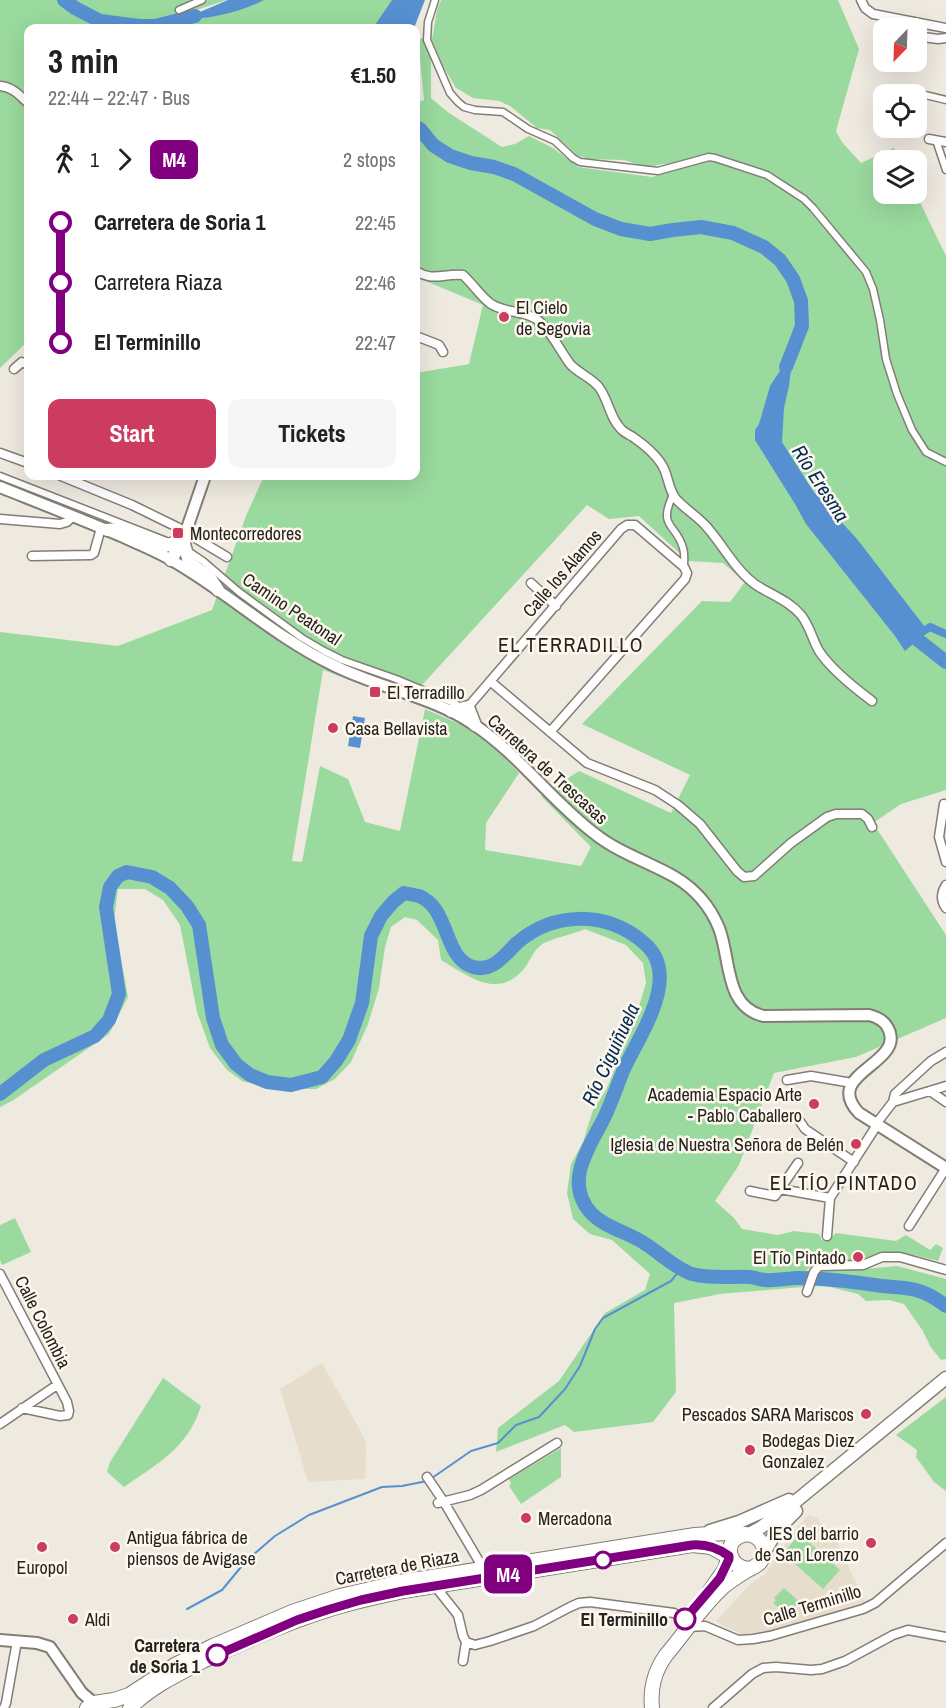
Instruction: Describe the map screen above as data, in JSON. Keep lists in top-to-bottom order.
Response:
{
  "streets": {
    "highway": ["Carretera de Riaza"],
    "street": [
      "Calle los Álamos",
      "Camino Peatonal",
      "Carretera de Trescasas",
      "Calle Colombia",
      "Calle Terminillo"
    ]
  },
  "crossings": [
    ["Calle los Álamos", "Camino Peatonal"]
  ],
  "districts": ["EL TERRADILLO", "EL TÍO PINTADO"],
  "water": ["Río Eresma", "Río Ciguiñuela"],
  "places": {
    "other": [
      "El Cielo de Segovia",
      "Casa Bellavista",
      "Academia Espacio Arte - Pablo Caballero",
      "Iglesia de Nuestra Señora de Belén",
      "El Tío Pintado",
      "Pescados SARA Mariscos",
      "Bodegas Diez Gonzalez",
      "Mercadona",
      "IES del barrio de San Lorenzo",
      "Europol",
      "Antigua fábrica de piensos de Avigase",
      "Aldi",
      "El Terminillo",
      "Carretera de Soria 1"
    ],
    "transit": ["Montecorredores", "El Terradillo"]
  },
  "lines": ["bus line M4"],
  "north": "bottom left",
  "page": {
    "on_map": "M4",
    "heading": ["3 min", "22:44 – 22:47 · Bus", "€1.50"],
    "legs": ["1", "M4", "2 stops"],
    "list": [
      {
        "name": "Carretera de Soria 1",
        "value": "22:45"
      },
      {
        "name": "Carretera Riaza",
        "value": "22:46"
      },
      {
        "name": "El Terminillo",
        "value": "22:47"
      }
    ],
    "buttons": ["Start", "Tickets"]
  }
}
